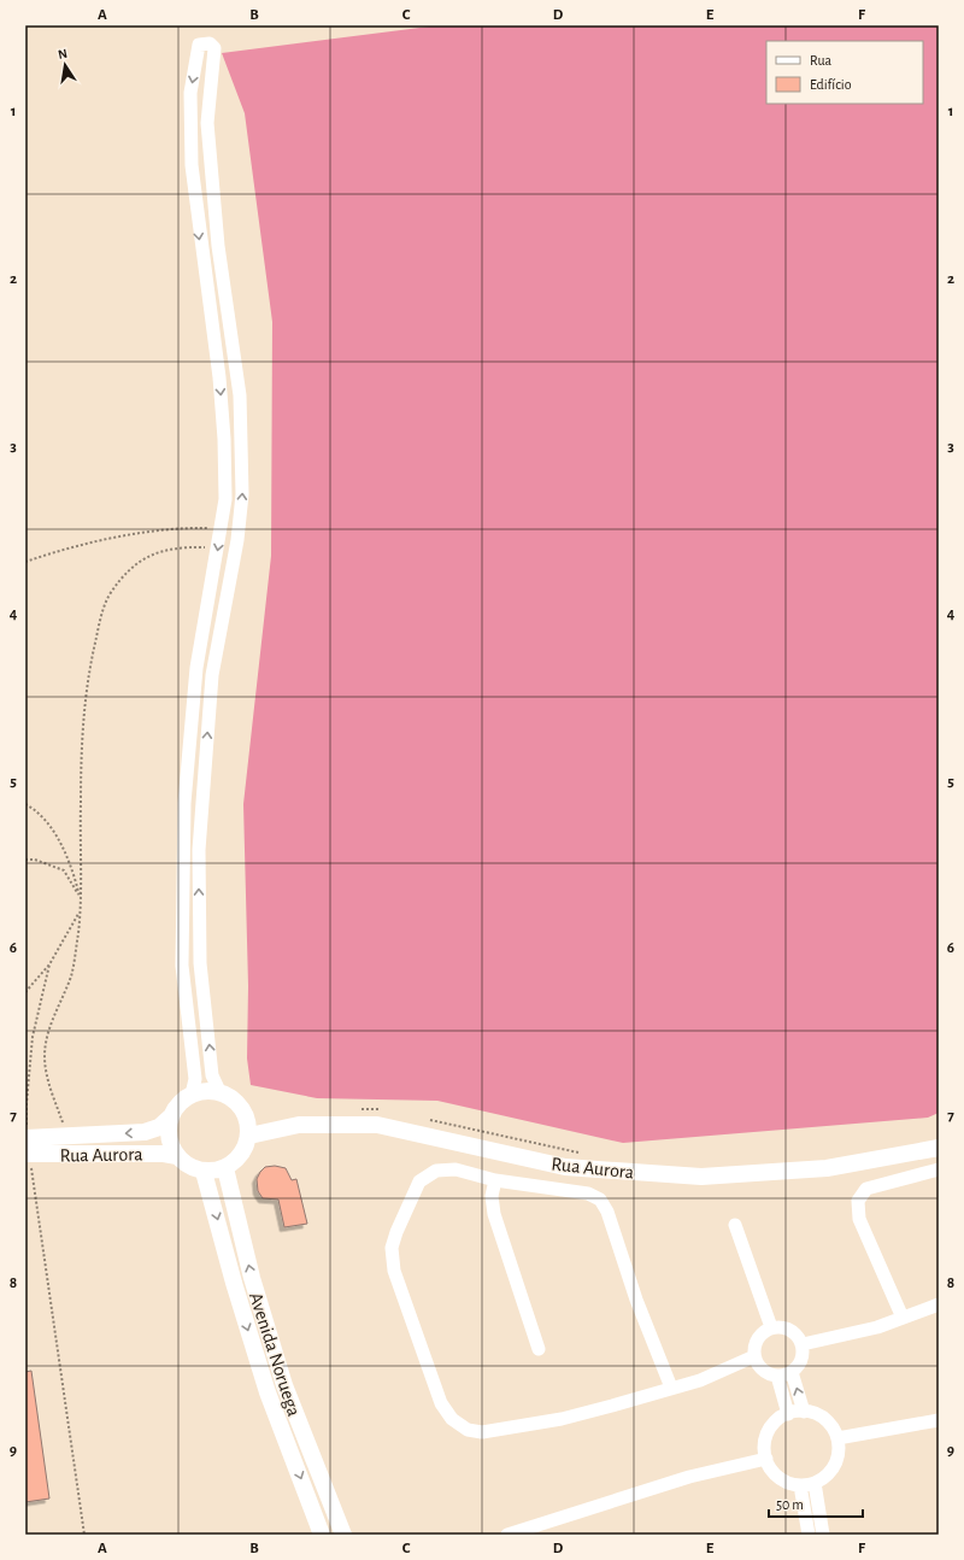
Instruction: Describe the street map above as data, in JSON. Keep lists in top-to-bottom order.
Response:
{
  "streets": {
    "street": ["Rua Aurora", "Avenida Noruega"]
  },
  "crossings": [
    ["Rua Aurora", "Avenida Noruega"]
  ],
  "legend": ["Rua", "Edifício"],
  "scale_bar": "50 m",
  "north": "top",
  "grid": {
    "columns": [
      "A",
      "B",
      "C",
      "D",
      "E",
      "F"
    ],
    "rows": [
      "1",
      "2",
      "3",
      "4",
      "5",
      "6",
      "7",
      "8",
      "9"
    ]
  }
}
